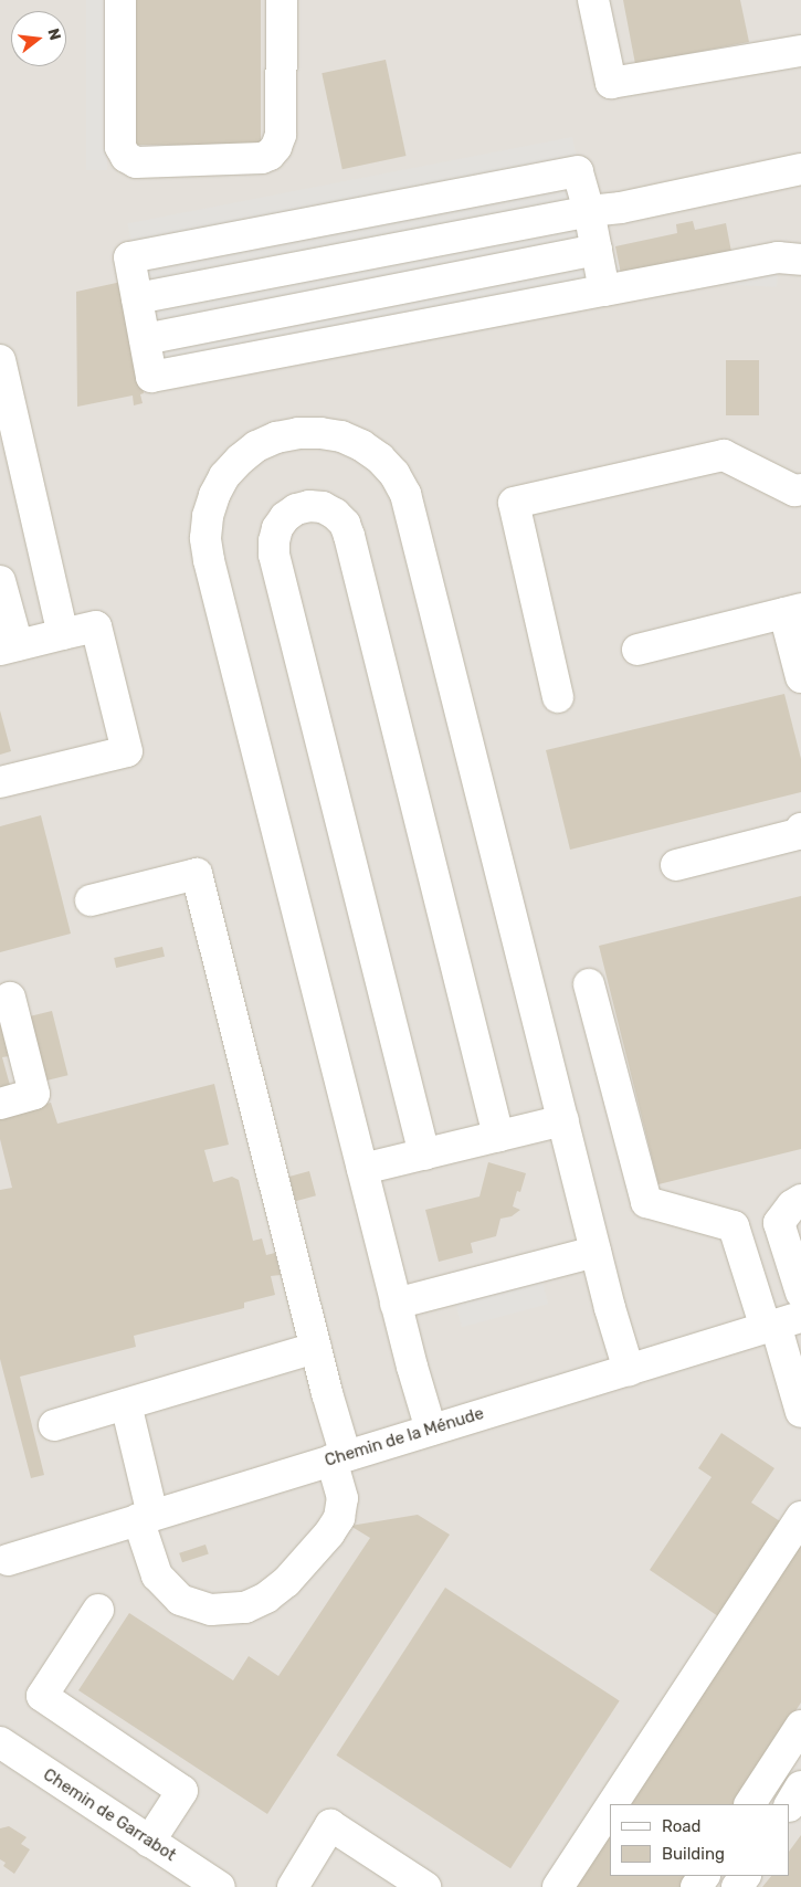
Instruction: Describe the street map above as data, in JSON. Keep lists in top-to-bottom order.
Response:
{
  "streets": {
    "street": ["Chemin de la Ménude", "Chemin de Garrabot"]
  },
  "legend": ["Road", "Building"],
  "north": "right"
}
